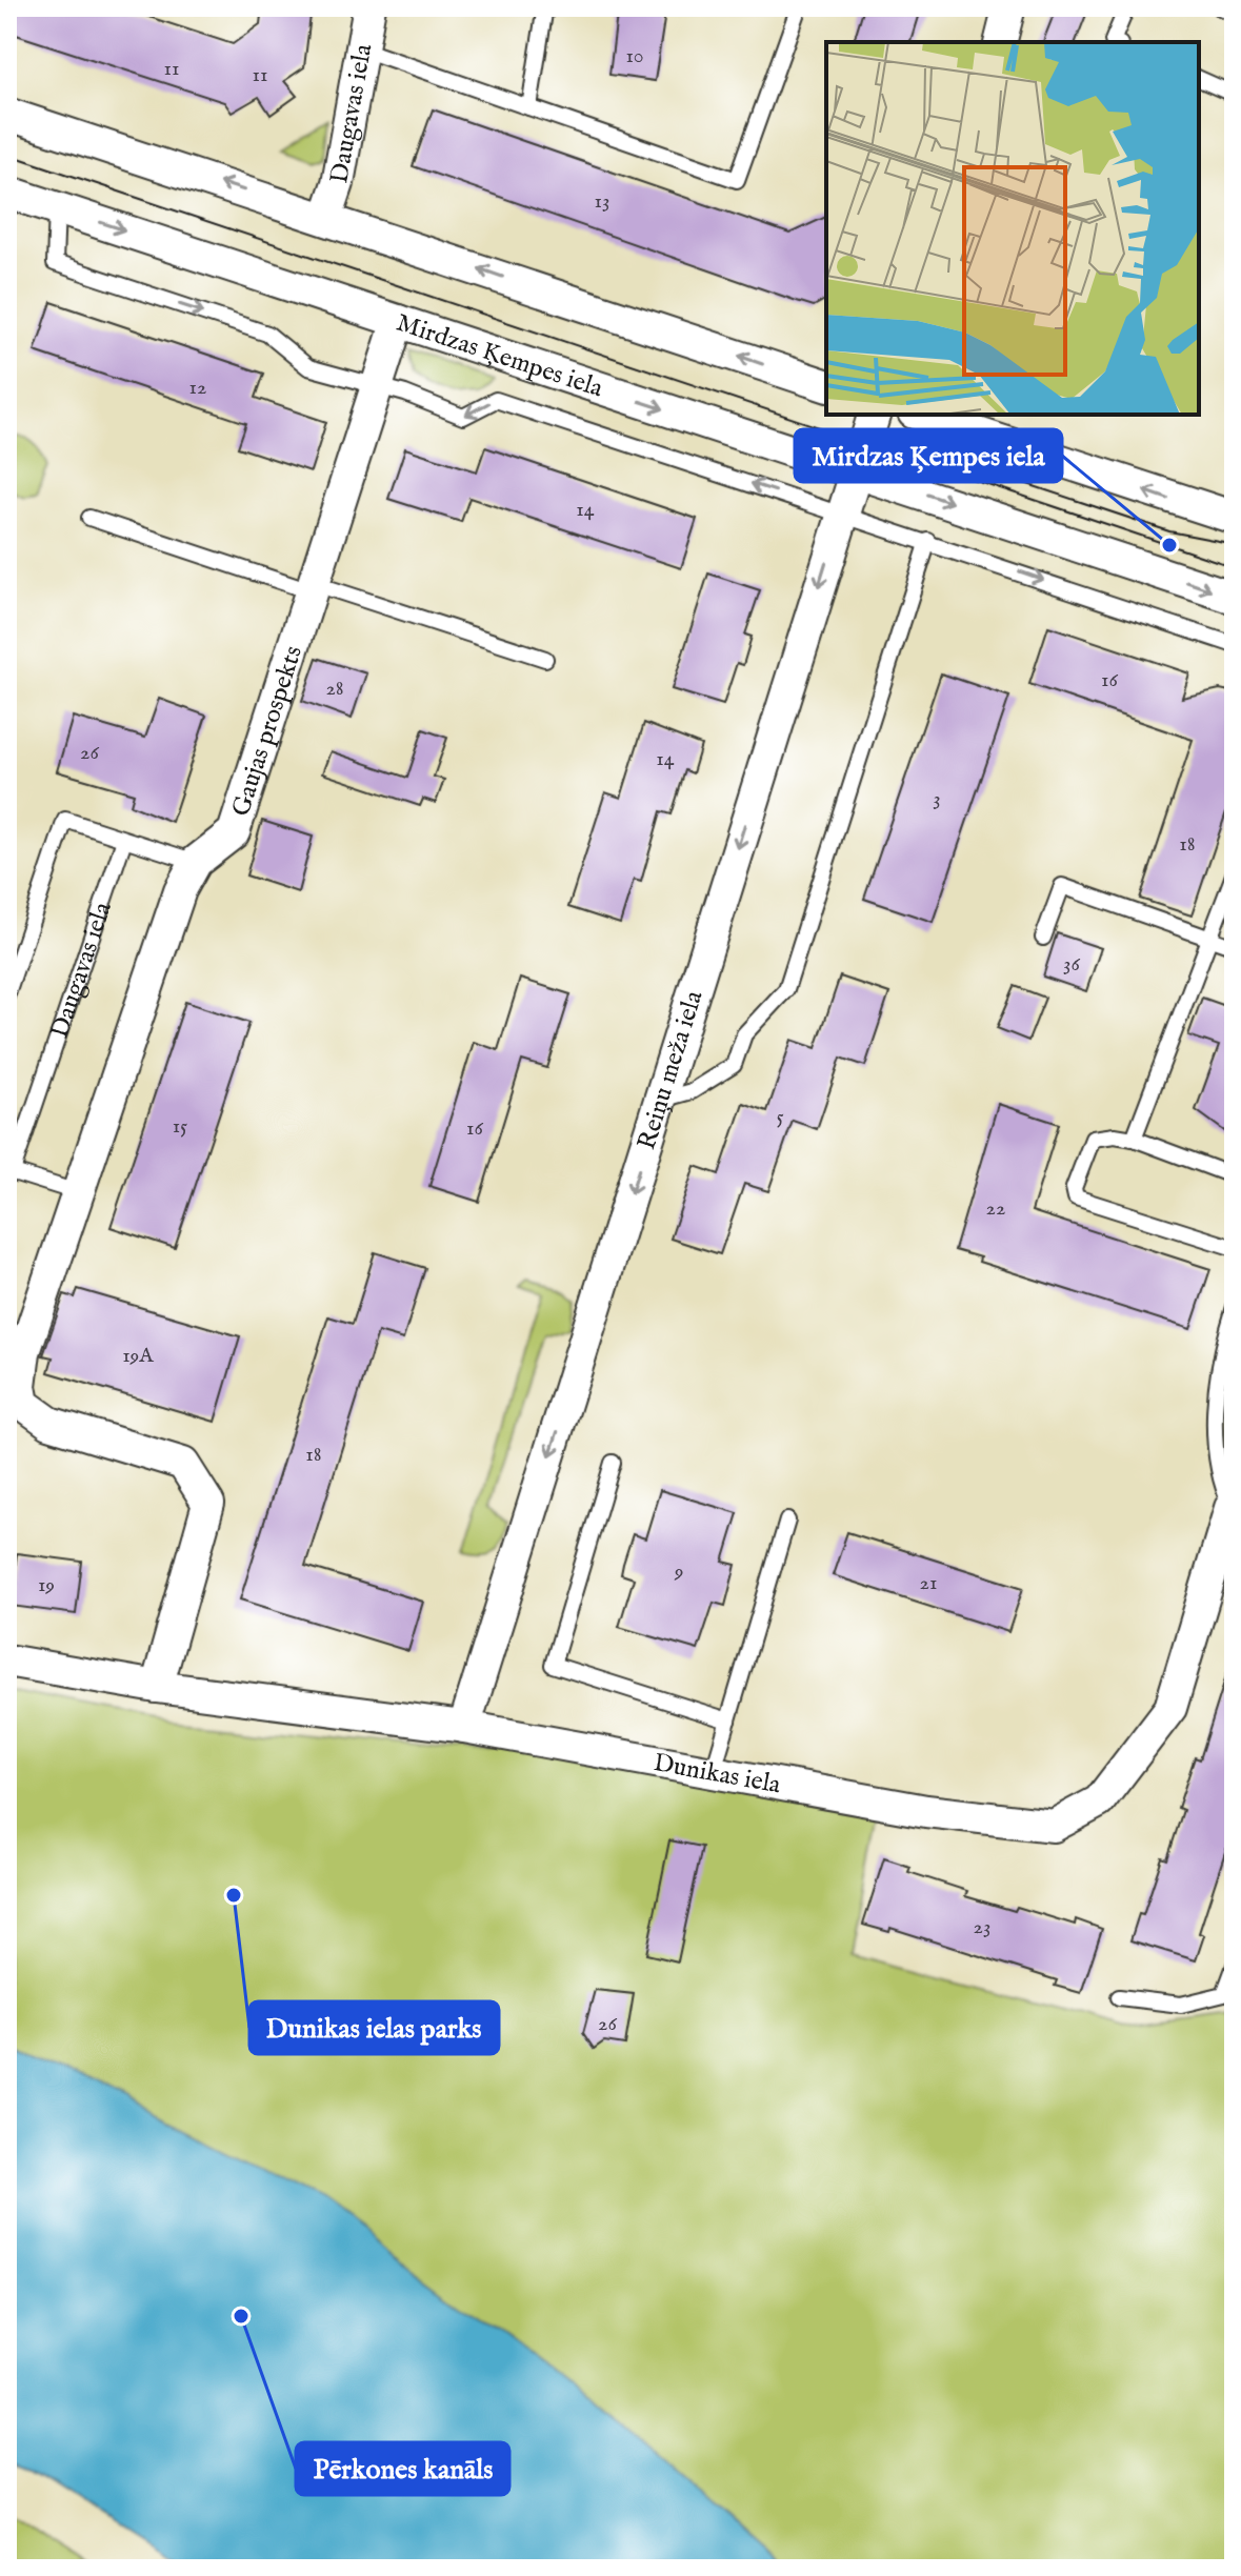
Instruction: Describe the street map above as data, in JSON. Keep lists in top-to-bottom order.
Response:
{
  "streets": {
    "street": [
      "Daugavas iela",
      "Mirdzas Ķempes iela",
      "Gaujas prospekts",
      "Reiņu meža iela",
      "Dunikas iela"
    ]
  },
  "crossings": [
    ["Mirdzas Ķempes iela", "Gaujas prospekts"],
    ["Mirdzas Ķempes iela", "Reiņu meža iela"],
    ["Reiņu meža iela", "Dunikas iela"]
  ],
  "one_way": ["Reiņu meža iela"],
  "places": ["Mirdzas Ķempes iela", "Dunikas ielas parks", "Pērkones kanāls"],
  "house_numbers": [
    "10",
    "11",
    "11",
    "13",
    "12",
    "14",
    "16",
    "28",
    "26",
    "14",
    "3",
    "18",
    "36",
    "5",
    "15",
    "16",
    "22",
    "19A",
    "18",
    "9",
    "21",
    "19",
    "23",
    "26"
  ]
}
